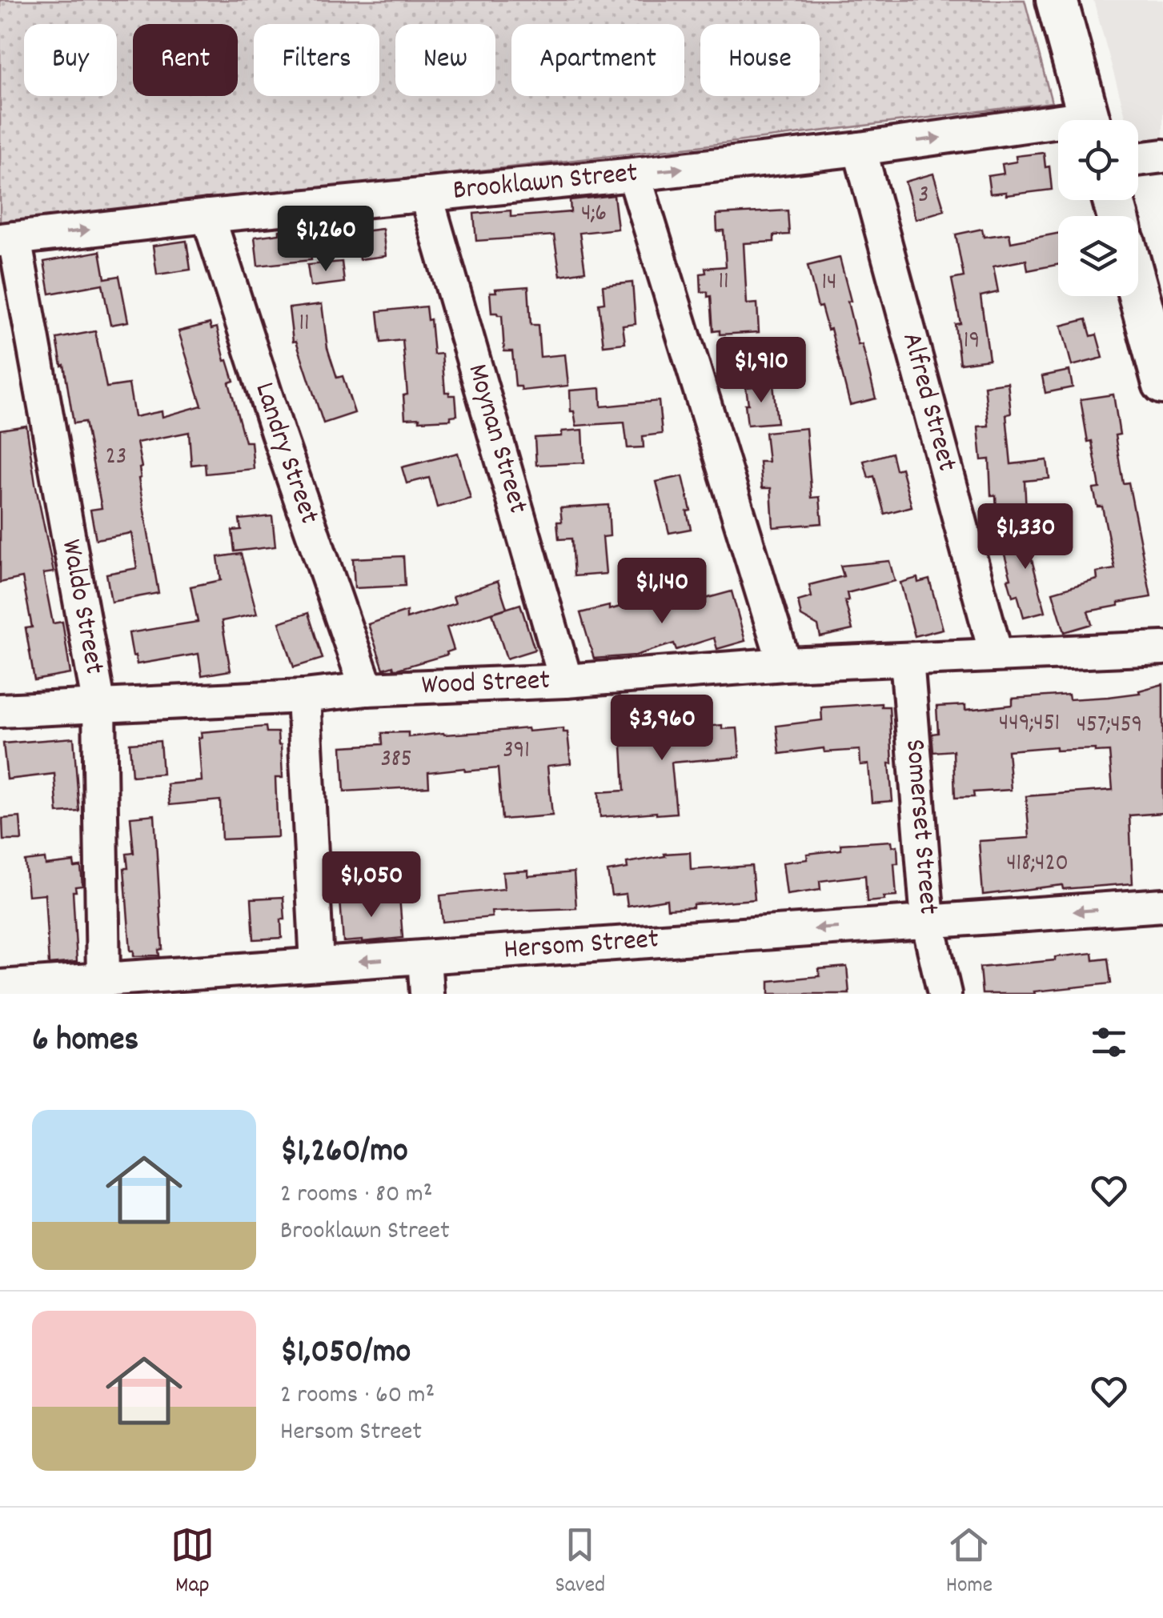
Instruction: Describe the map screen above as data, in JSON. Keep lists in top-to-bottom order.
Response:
{
  "streets": {
    "street": [
      "Brooklawn Street",
      "Alfred Street",
      "Moynan Street",
      "Landry Street",
      "Waldo Street",
      "Wood Street",
      "Somerset Street",
      "Hersom Street"
    ]
  },
  "crossings": [
    ["Brooklawn Street", "Alfred Street"],
    ["Brooklawn Street", "Moynan Street"],
    ["Brooklawn Street", "Landry Street"],
    ["Brooklawn Street", "Waldo Street"],
    ["Alfred Street", "Wood Street"],
    ["Moynan Street", "Wood Street"],
    ["Landry Street", "Wood Street"],
    ["Waldo Street", "Wood Street"],
    ["Waldo Street", "Hersom Street"],
    ["Wood Street", "Somerset Street"],
    ["Somerset Street", "Hersom Street"]
  ],
  "one_way": ["Brooklawn Street", "Hersom Street"],
  "house_numbers": [
    "3",
    "4;6",
    "11",
    "14",
    "11",
    "19",
    "23",
    "449;451",
    "457;459",
    "391",
    "385",
    "418;420"
  ],
  "page": {
    "chip": [
      "Buy",
      "Rent",
      "Filters",
      "New",
      "Apartment",
      "House"
    ],
    "price": [
      "$1,260",
      "$1,910",
      "$1,330",
      "$1,140",
      "$3,960",
      "$1,050"
    ],
    "heading": "6 homes",
    "list": [
      {
        "name": "$1,260/mo",
        "note": "2 rooms · 80 m² · Brooklawn Street"
      },
      {
        "name": "$1,050/mo",
        "note": "2 rooms · 60 m² · Hersom Street"
      }
    ],
    "tabs": ["Map", "Saved", "Home"]
  }
}
